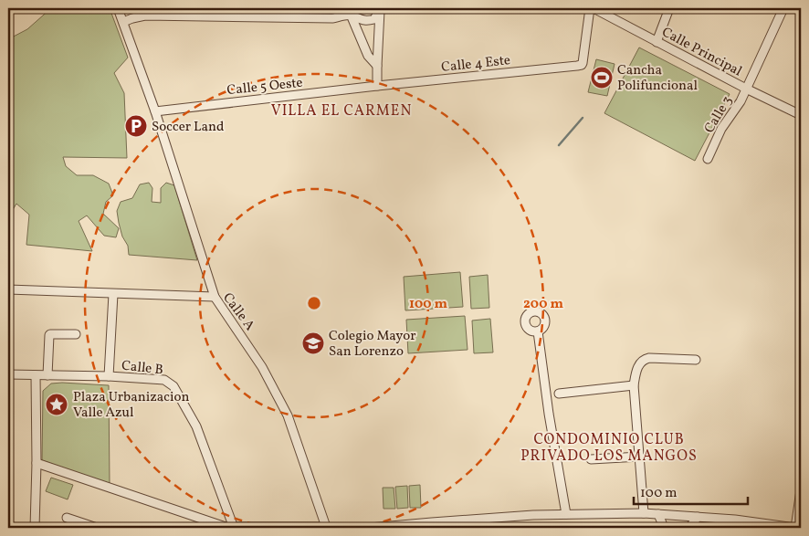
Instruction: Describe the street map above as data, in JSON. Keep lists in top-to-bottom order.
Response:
{
  "streets": {
    "street": [
      "Calle Principal",
      "Calle 4 Este",
      "Calle 5 Oeste",
      "Calle 3",
      "Calle A",
      "Calle B"
    ]
  },
  "crossings": [
    ["Calle Principal", "Calle 4 Este"],
    ["Calle Principal", "Calle 3"],
    ["Calle 4 Este", "Calle 5 Oeste"]
  ],
  "districts": ["VILLA EL CARMEN", "CONDOMINIO CLUB PRIVADO LOS MANGOS"],
  "places": {
    "sports": ["Cancha Polifuncional"],
    "parking": ["Soccer Land"],
    "school or university": ["Colegio Mayor San Lorenzo"],
    "place": ["Plaza Urbanizacion Valle Azul"]
  },
  "scale_bar": "100 m",
  "rings": ["100 m", "200 m"]
}
